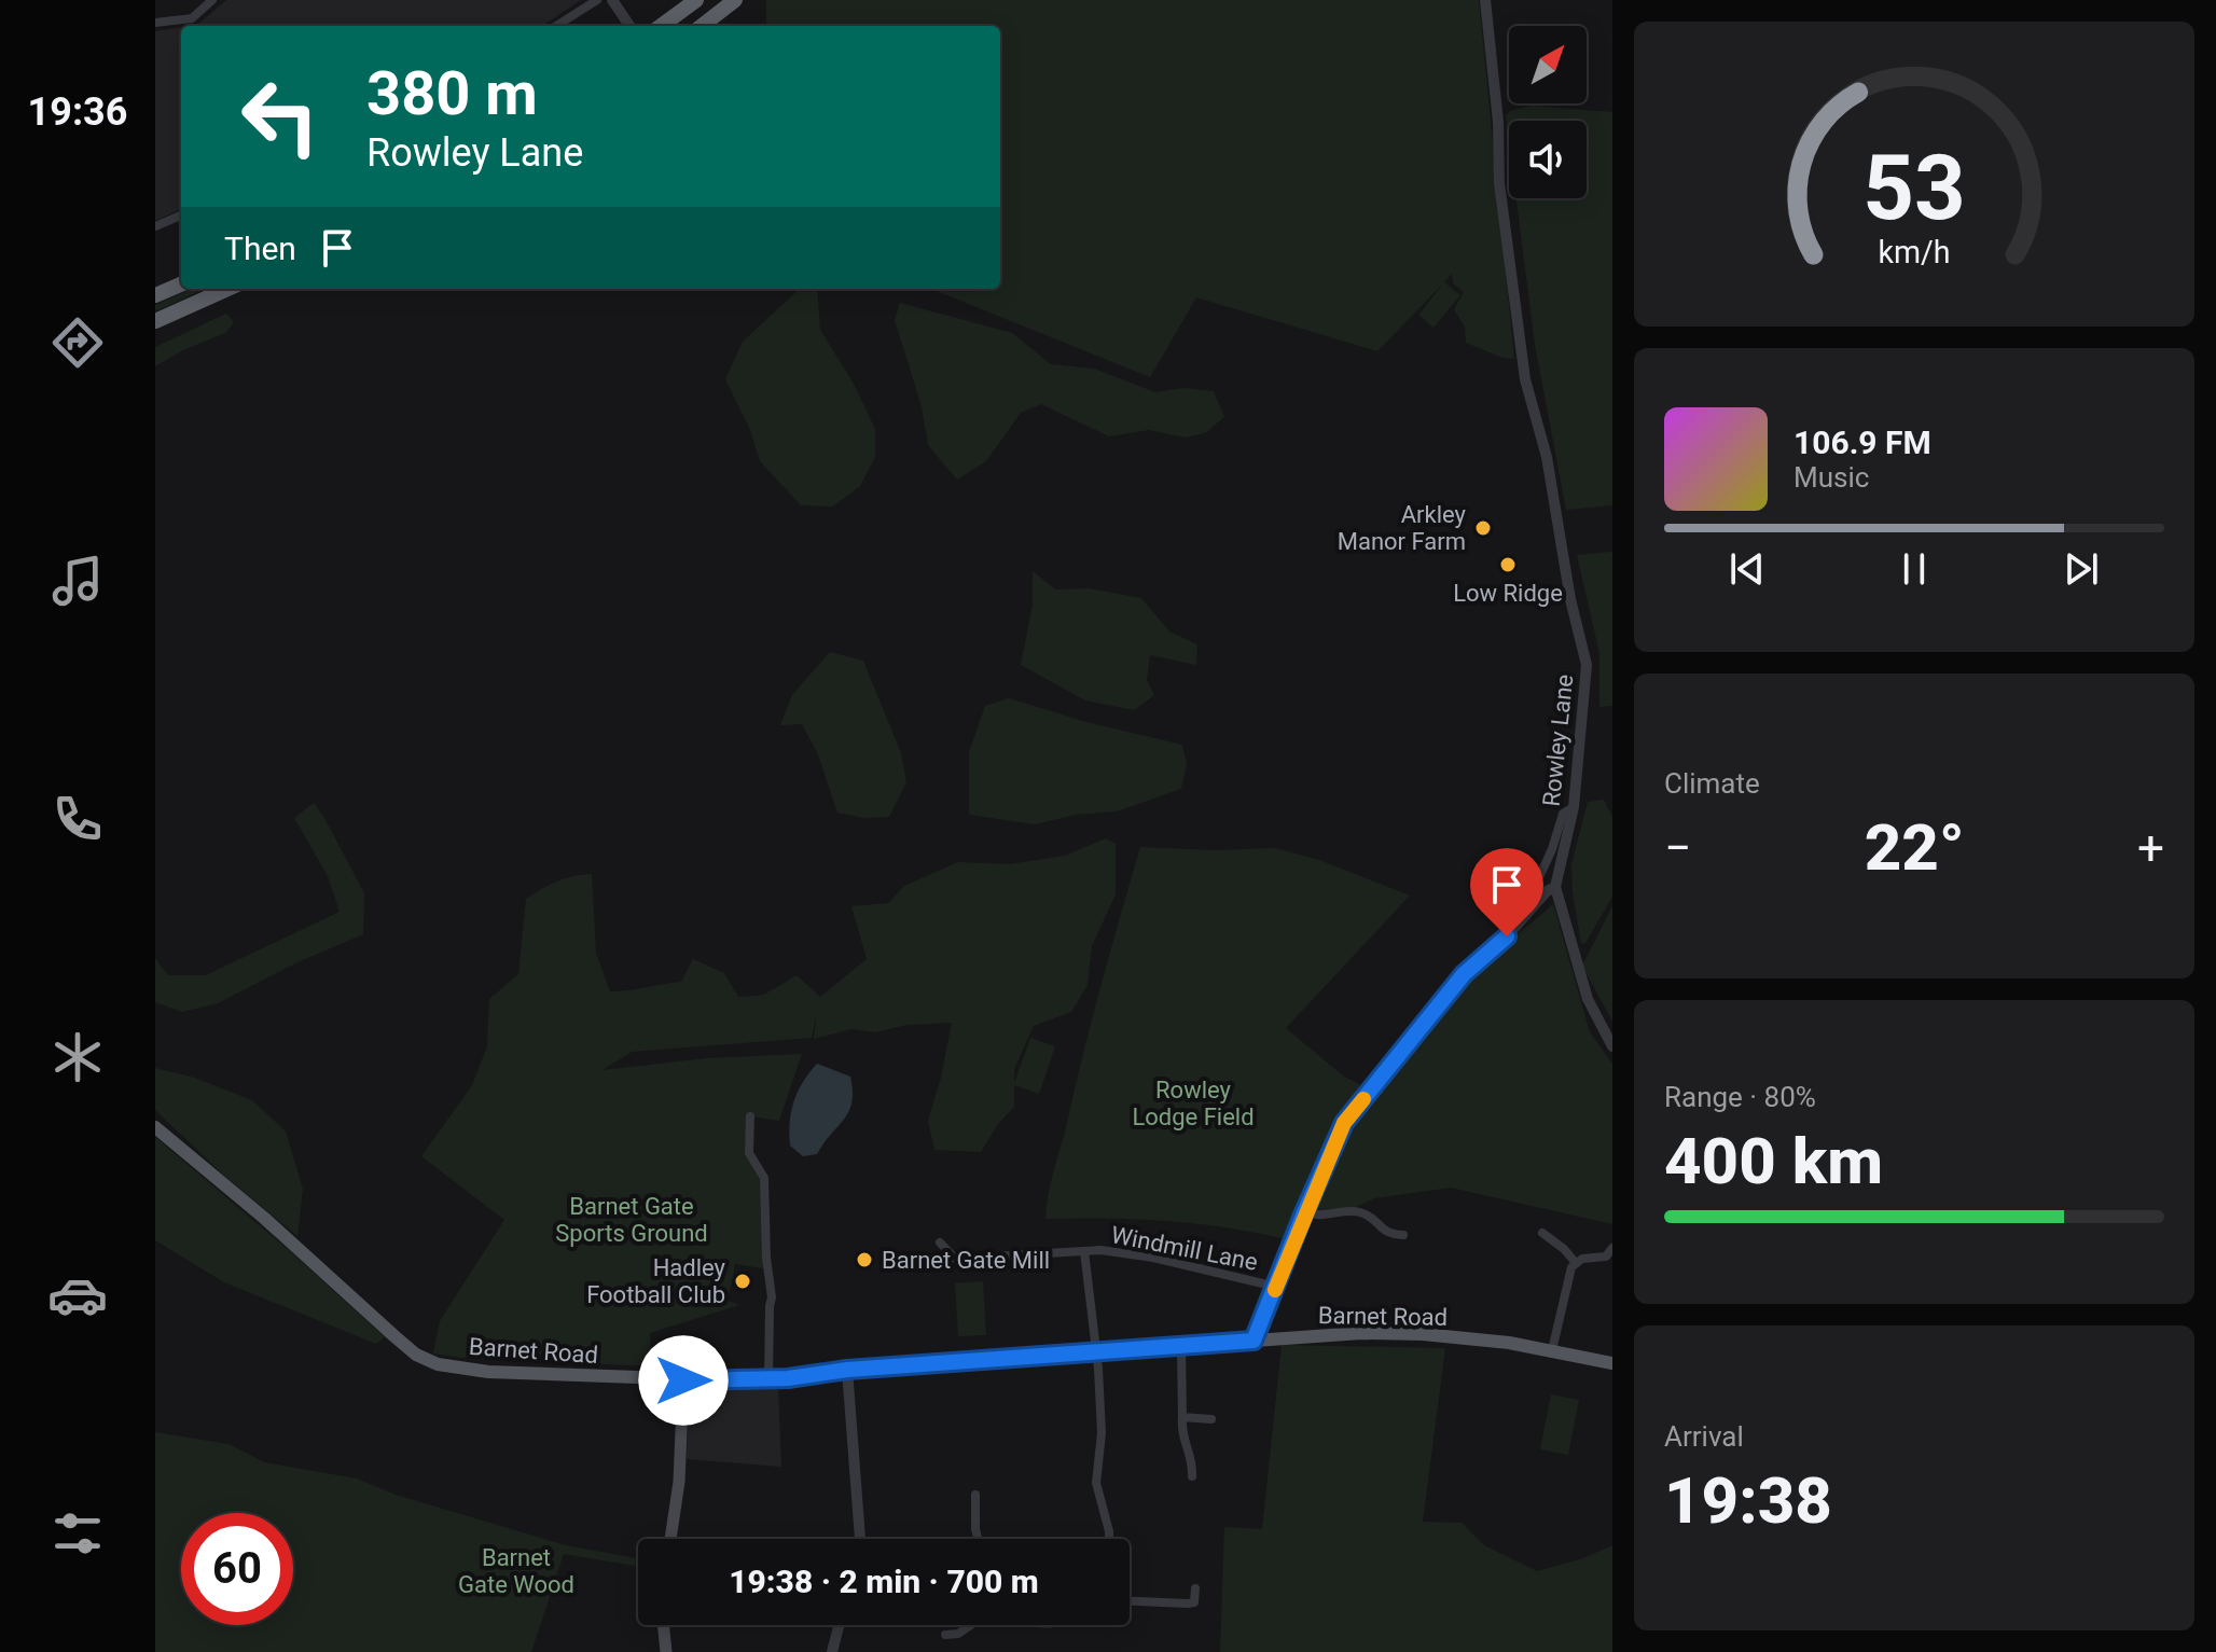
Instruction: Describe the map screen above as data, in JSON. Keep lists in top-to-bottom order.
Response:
{
  "streets": {
    "main road": ["Barnet Road"],
    "street": ["Rowley Lane", "Windmill Lane"]
  },
  "crossings": [
    ["Windmill Lane", "Barnet Road"]
  ],
  "parks": ["Rowley Lodge Field", "Barnet Gate Sports Ground", "Barnet Gate Wood"],
  "places": [
    "Arkley Manor Farm",
    "Low Ridge",
    "Barnet Gate Mill",
    "Hadley Football Club"
  ],
  "north": "top right",
  "page": {
    "tabs": "19:36",
    "turn": ["380 m", "Rowley Lane"],
    "then": "Then",
    "song": ["106.9 FM", "Music"],
    "tile": [
      "Climate",
      ["Range · 80%", "400 km"],
      ["Arrival", "19:38"]
    ],
    "heat": ["−", "22°", "+"],
    "limit": "60",
    "trip": "19:38 · 2 min · 700 m",
    "gauge": ["53", "km/h"]
  }
}
